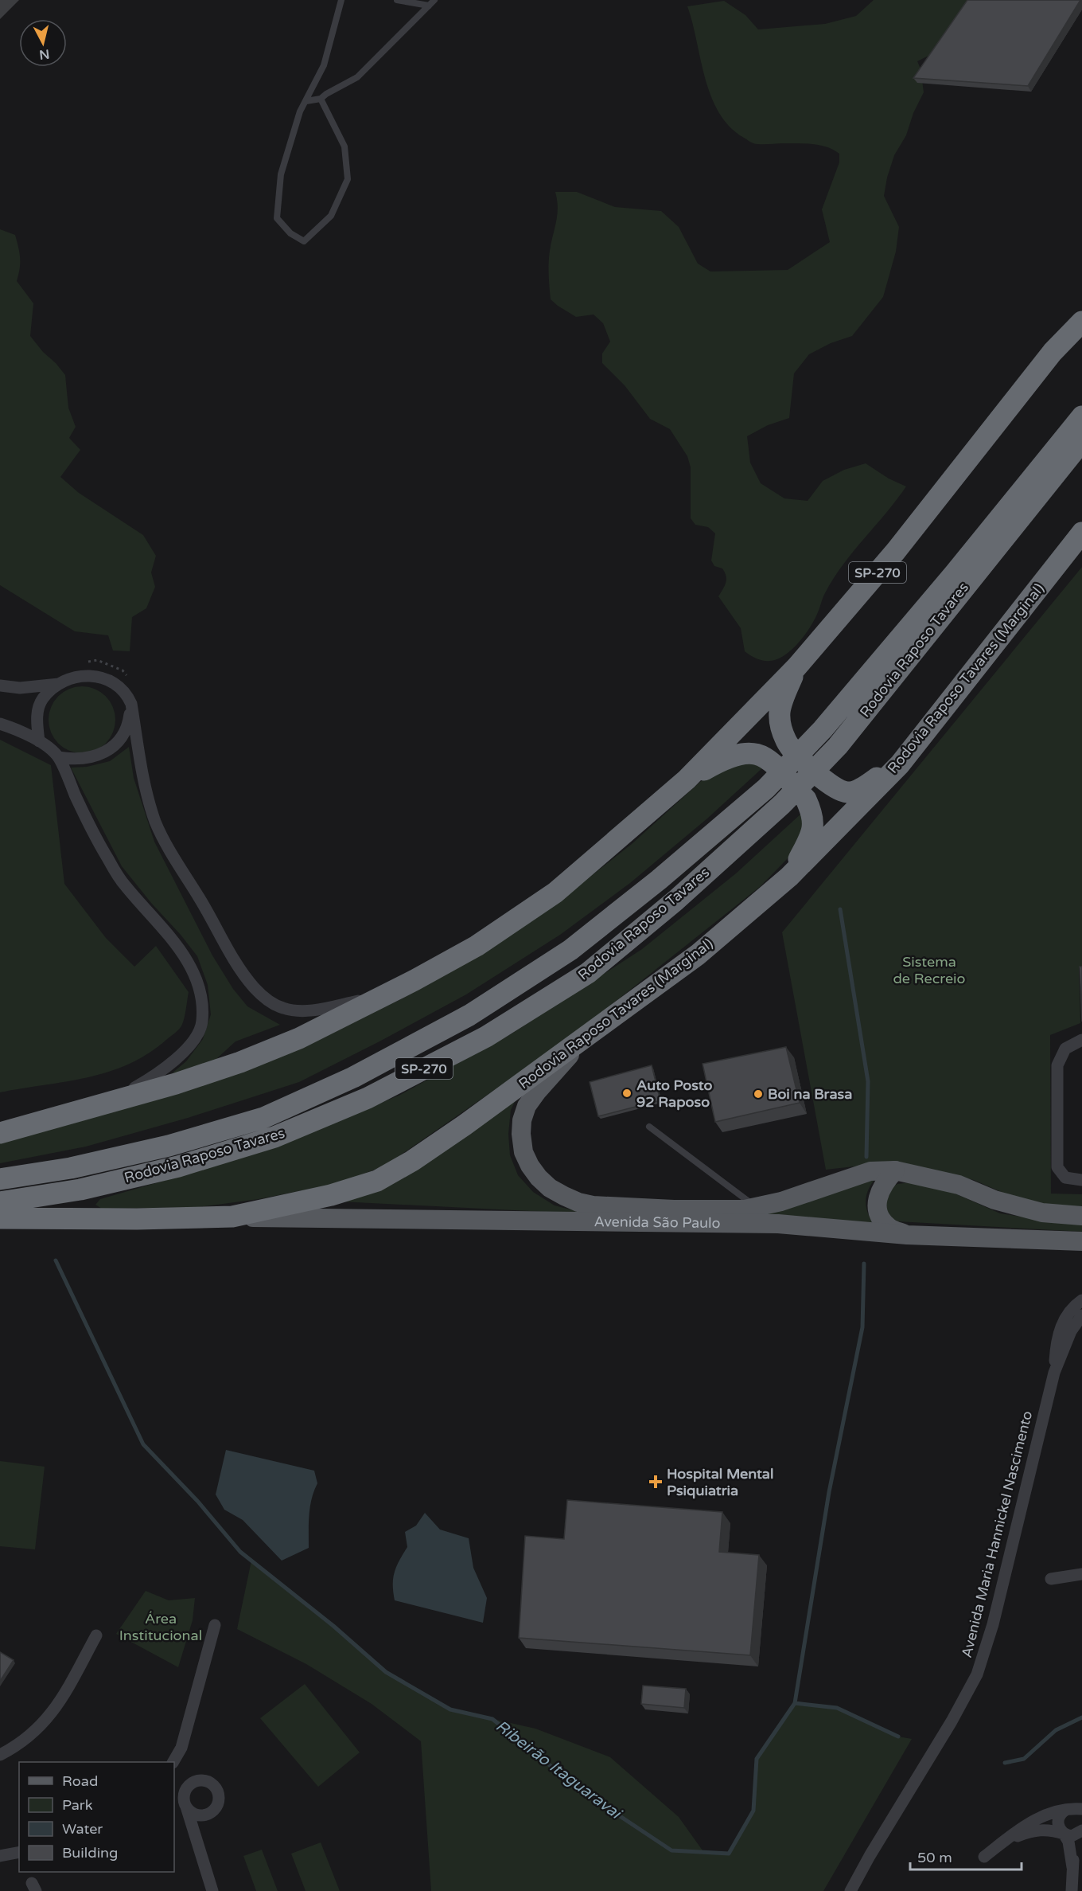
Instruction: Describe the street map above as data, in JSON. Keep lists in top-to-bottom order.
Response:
{
  "streets": {
    "highway": ["SP-270", "Rodovia Raposo Tavares", "Rodovia Raposo Tavares (Marginal)"],
    "main road": ["Avenida São Paulo"],
    "street": ["Avenida Maria Hannickel Nascimento"]
  },
  "crossings": [
    ["Rodovia Raposo Tavares (Marginal)", "Avenida São Paulo"]
  ],
  "water": ["Ribeirão Itaguaravai"],
  "parks": ["Sistema de Recreio", "Área Institucional"],
  "places": {
    "other": ["Auto Posto 92 Raposo", "Boi na Brasa"],
    "health": ["Hospital Mental Psiquiatria"]
  },
  "legend": [
    "Road",
    "Park",
    "Water",
    "Building"
  ],
  "scale_bar": "50 m",
  "north": "bottom"
}
